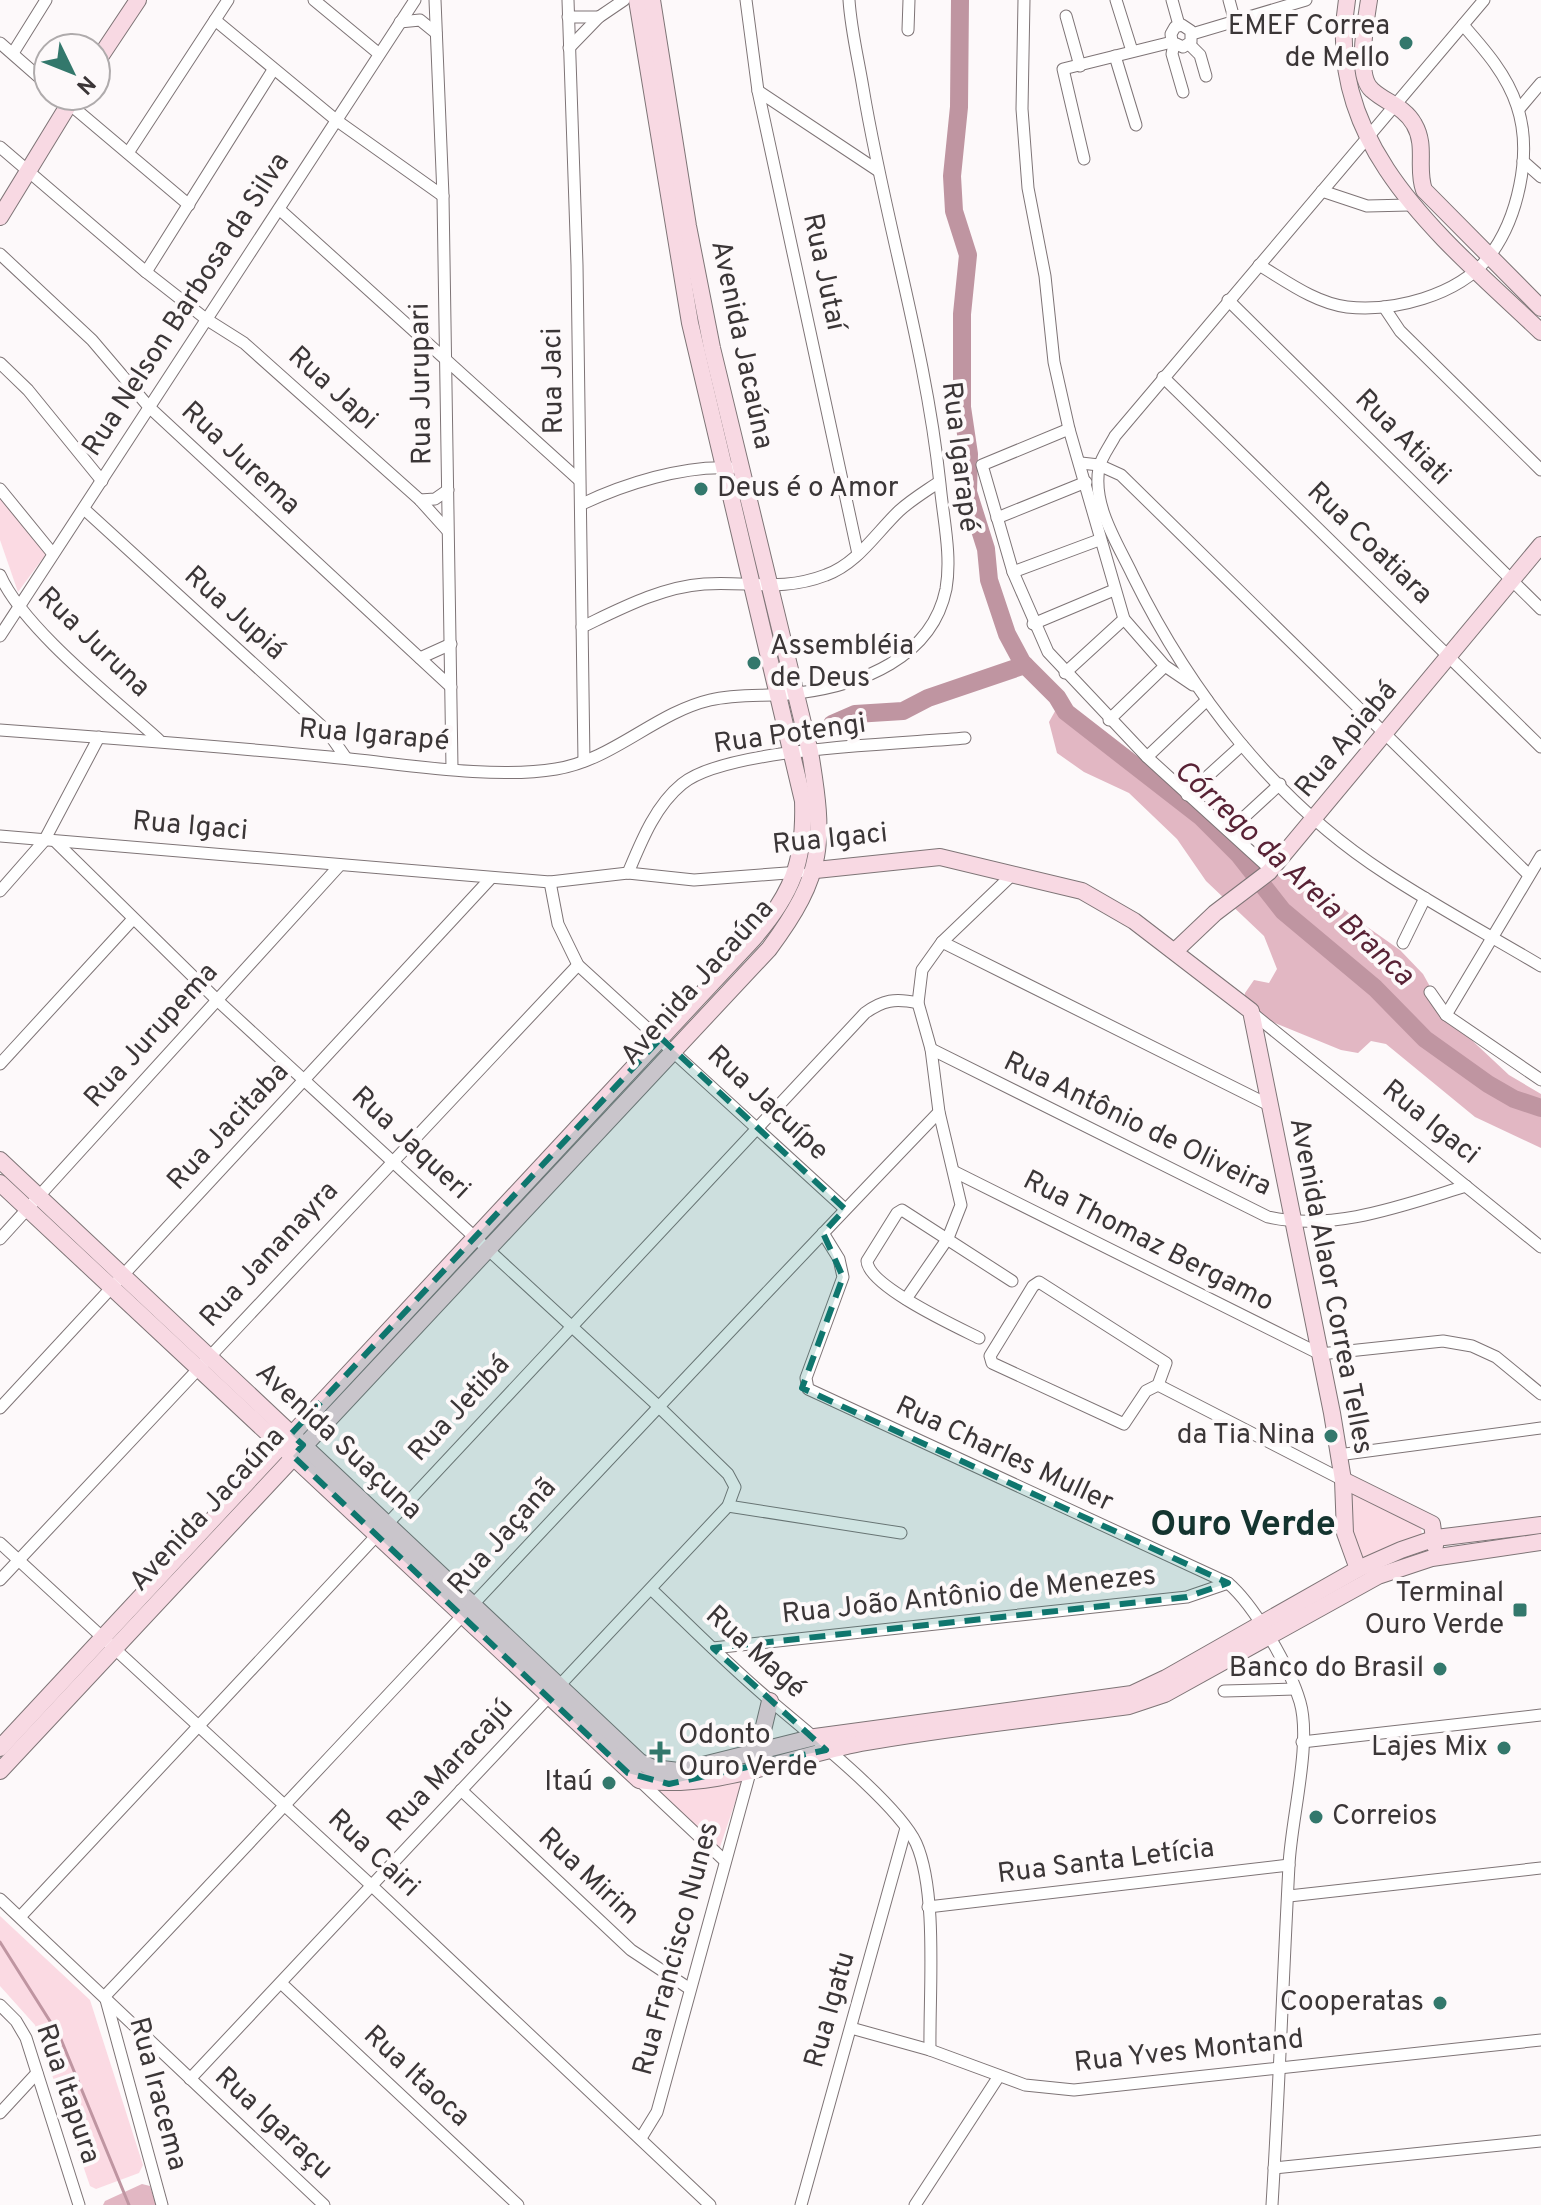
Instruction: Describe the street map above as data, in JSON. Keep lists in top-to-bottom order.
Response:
{
  "streets": {
    "street": [
      "Rua Jutaí",
      "Rua Nelson Barbosa da Silva",
      "Avenida Jacaúna",
      "Rua Jaci",
      "Rua Jurupari",
      "Rua Japi",
      "Rua Atiati",
      "Rua Igarapé",
      "Rua Jurema",
      "Rua Coatiara",
      "Rua Jupiá",
      "Rua Juruna",
      "Rua Potengi",
      "Rua Apiabá",
      "Rua Igaci",
      "Rua Jurupema",
      "Rua Jacuípe",
      "Rua Antônio de Oliveira",
      "Rua Jacitaba",
      "Rua Jaqueri",
      "Rua Thomaz Bergamo",
      "Rua Jananayra",
      "Avenida Alaor Correa Telles",
      "Rua Jetibá",
      "Avenida Suaçuna",
      "Rua Charles Muller",
      "Rua Jaçanã",
      "Rua João Antônio de Menezes",
      "Rua Magé",
      "Rua Maracajú",
      "Rua Cairi",
      "Rua Santa Letícia",
      "Rua Mirim",
      "Rua Francisco Nunes",
      "Rua Igatu",
      "Rua Yves Montand",
      "Rua Itaoca",
      "Rua Itapura",
      "Rua Iracema",
      "Rua Igaraçu"
    ]
  },
  "crossings": [
    ["Rua Nelson Barbosa da Silva", "Rua Japi"],
    ["Rua Nelson Barbosa da Silva", "Rua Jurema"],
    ["Rua Nelson Barbosa da Silva", "Rua Jupiá"],
    ["Rua Nelson Barbosa da Silva", "Rua Juruna"],
    ["Avenida Jacaúna", "Rua Igarapé"],
    ["Avenida Jacaúna", "Rua Potengi"],
    ["Avenida Jacaúna", "Rua Igaci"],
    ["Avenida Jacaúna", "Rua Jacuípe"],
    ["Avenida Jacaúna", "Rua Jaqueri"],
    ["Avenida Jacaúna", "Avenida Suaçuna"],
    ["Avenida Jacaúna", "Rua Cairi"],
    ["Rua Jaci", "Rua Igarapé"],
    ["Rua Jurupari", "Rua Japi"],
    ["Rua Jurupari", "Rua Igarapé"],
    ["Rua Jurupari", "Rua Jurema"],
    ["Rua Atiati", "Rua Apiabá"],
    ["Rua Igarapé", "Rua Jupiá"],
    ["Rua Igarapé", "Rua Juruna"],
    ["Rua Coatiara", "Rua Apiabá"],
    ["Rua Potengi", "Rua Igaci"],
    ["Rua Apiabá", "Rua Igaci"],
    ["Rua Igaci", "Rua Jurupema"],
    ["Rua Igaci", "Rua Jacuípe"],
    ["Rua Igaci", "Rua Antônio de Oliveira"],
    ["Rua Igaci", "Rua Jacitaba"],
    ["Rua Igaci", "Rua Jaqueri"],
    ["Rua Igaci", "Avenida Alaor Correa Telles"],
    ["Rua Jurupema", "Rua Jaqueri"],
    ["Rua Jurupema", "Avenida Suaçuna"],
    ["Rua Jacuípe", "Rua Jananayra"],
    ["Rua Jacuípe", "Rua Jetibá"],
    ["Rua Jacuípe", "Rua Jaçanã"],
    ["Rua Antônio de Oliveira", "Avenida Alaor Correa Telles"],
    ["Rua Jacitaba", "Rua Jaqueri"],
    ["Rua Jacitaba", "Avenida Suaçuna"],
    ["Rua Jaqueri", "Rua Jananayra"],
    ["Rua Jaqueri", "Rua Jetibá"],
    ["Rua Jaqueri", "Rua Jaçanã"],
    ["Rua Jaqueri", "Rua Maracajú"],
    ["Rua Thomaz Bergamo", "Avenida Alaor Correa Telles"],
    ["Rua Jananayra", "Avenida Suaçuna"],
    ["Rua Jananayra", "Rua Cairi"],
    ["Rua Jetibá", "Avenida Suaçuna"],
    ["Rua Jetibá", "Rua Cairi"],
    ["Rua Jetibá", "Rua Iracema"],
    ["Avenida Suaçuna", "Rua Jaçanã"],
    ["Avenida Suaçuna", "Rua Maracajú"],
    ["Rua Charles Muller", "Rua Jaçanã"],
    ["Rua Charles Muller", "Rua João Antônio de Menezes"],
    ["Rua Charles Muller", "Rua Santa Letícia"],
    ["Rua Charles Muller", "Rua Yves Montand"],
    ["Rua Jaçanã", "Rua Cairi"],
    ["Rua Jaçanã", "Rua Iracema"],
    ["Rua João Antônio de Menezes", "Rua Magé"],
    ["Rua Magé", "Rua Maracajú"],
    ["Rua Magé", "Rua Santa Letícia"],
    ["Rua Magé", "Rua Igatu"],
    ["Rua Magé", "Rua Yves Montand"],
    ["Rua Maracajú", "Rua Cairi"],
    ["Rua Maracajú", "Rua Mirim"],
    ["Rua Maracajú", "Rua Itaoca"],
    ["Rua Maracajú", "Rua Iracema"],
    ["Rua Maracajú", "Rua Igaraçu"],
    ["Rua Cairi", "Rua Francisco Nunes"],
    ["Rua Mirim", "Rua Francisco Nunes"],
    ["Rua Igatu", "Rua Yves Montand"],
    ["Rua Iracema", "Rua Igaraçu"]
  ],
  "districts": ["Ouro Verde"],
  "water": ["Córrego da Areia Branca"],
  "places": {
    "other": [
      "EMEF Correa de Mello",
      "Deus é o Amor",
      "Assembléia de Deus",
      "da Tia Nina",
      "Banco do Brasil",
      "Lajes Mix",
      "Itaú",
      "Correios",
      "Cooperatas"
    ],
    "transit": ["Terminal Ouro Verde"],
    "health": ["Odonto Ouro Verde"]
  },
  "north": "bottom right"
}
